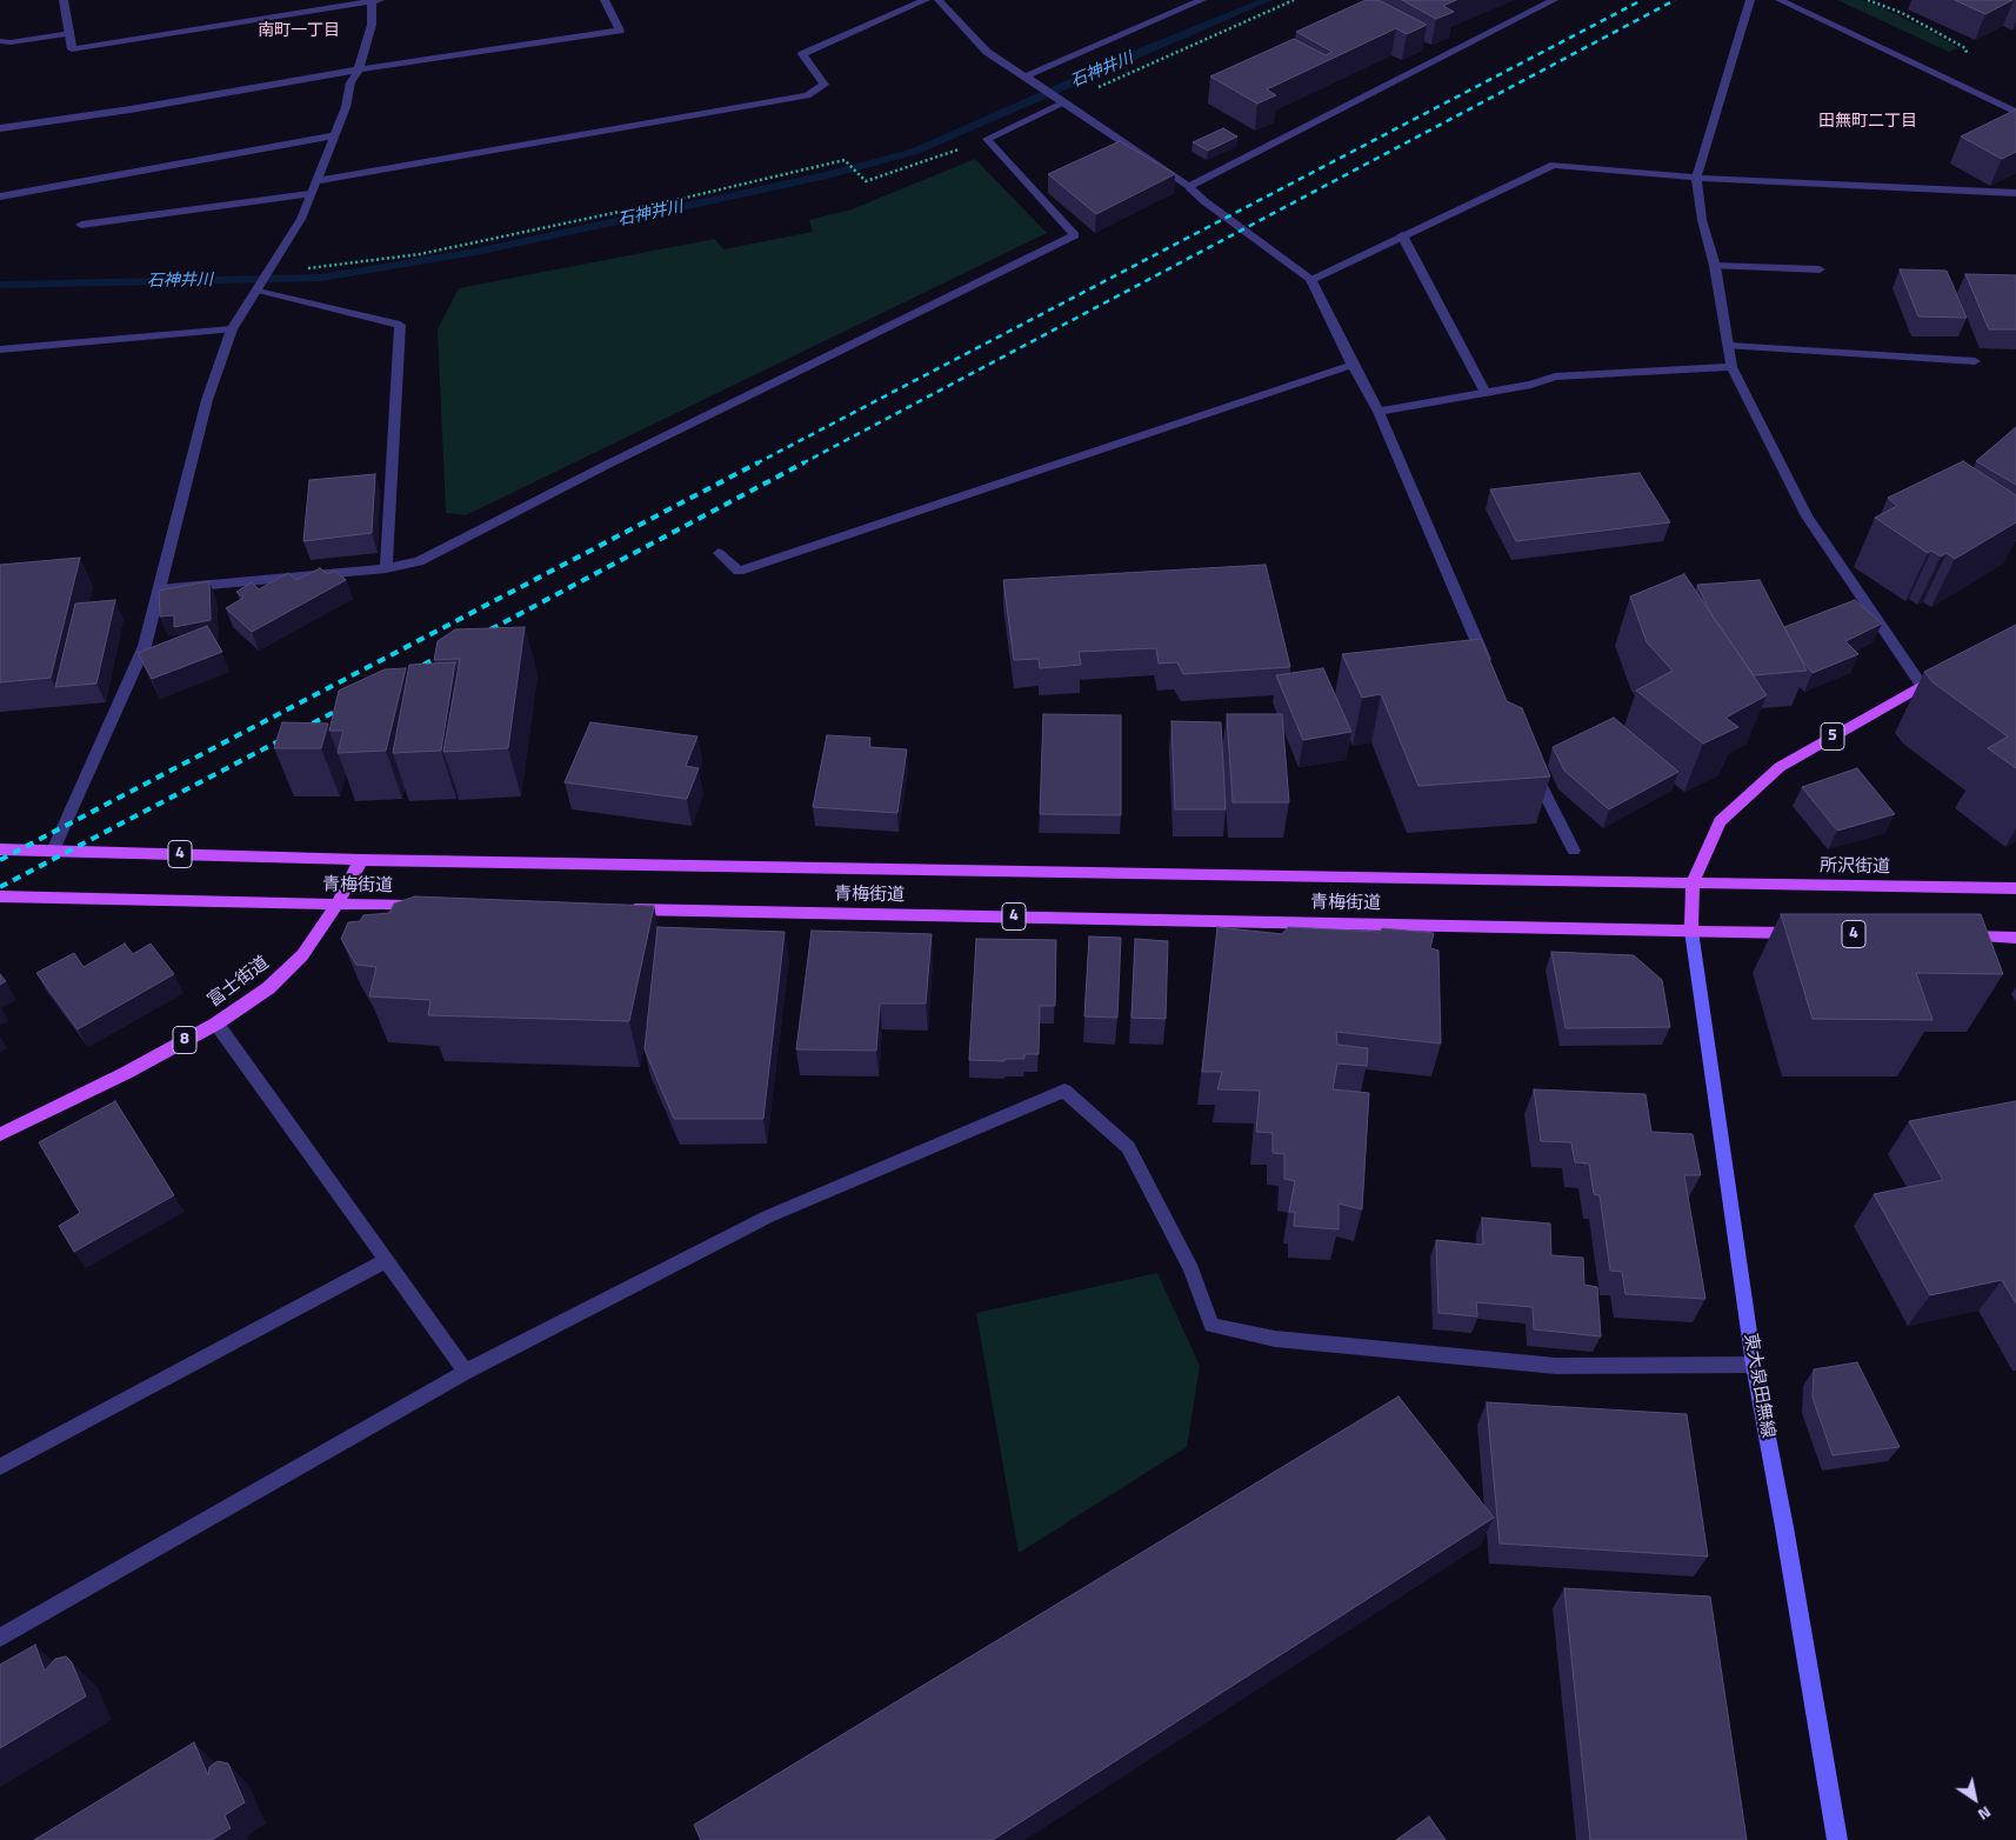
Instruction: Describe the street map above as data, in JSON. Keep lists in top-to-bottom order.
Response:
{
  "streets": {
    "main road": [
      "5",
      "4",
      "所沢街道",
      "青梅街道",
      "富士街道",
      "8",
      "東大泉田無線"
    ]
  },
  "crossings": [
    ["5", "4"],
    ["5", "所沢街道"],
    ["5", "青梅街道"],
    ["5", "東大泉田無線"],
    ["4", "青梅街道"],
    ["4", "東大泉田無線"],
    ["所沢街道", "青梅街道"],
    ["青梅街道", "富士街道"],
    ["青梅街道", "東大泉田無線"]
  ],
  "districts": ["南町一丁目", "田無町二丁目"],
  "water": ["石神井川"],
  "north": "bottom right"
}
